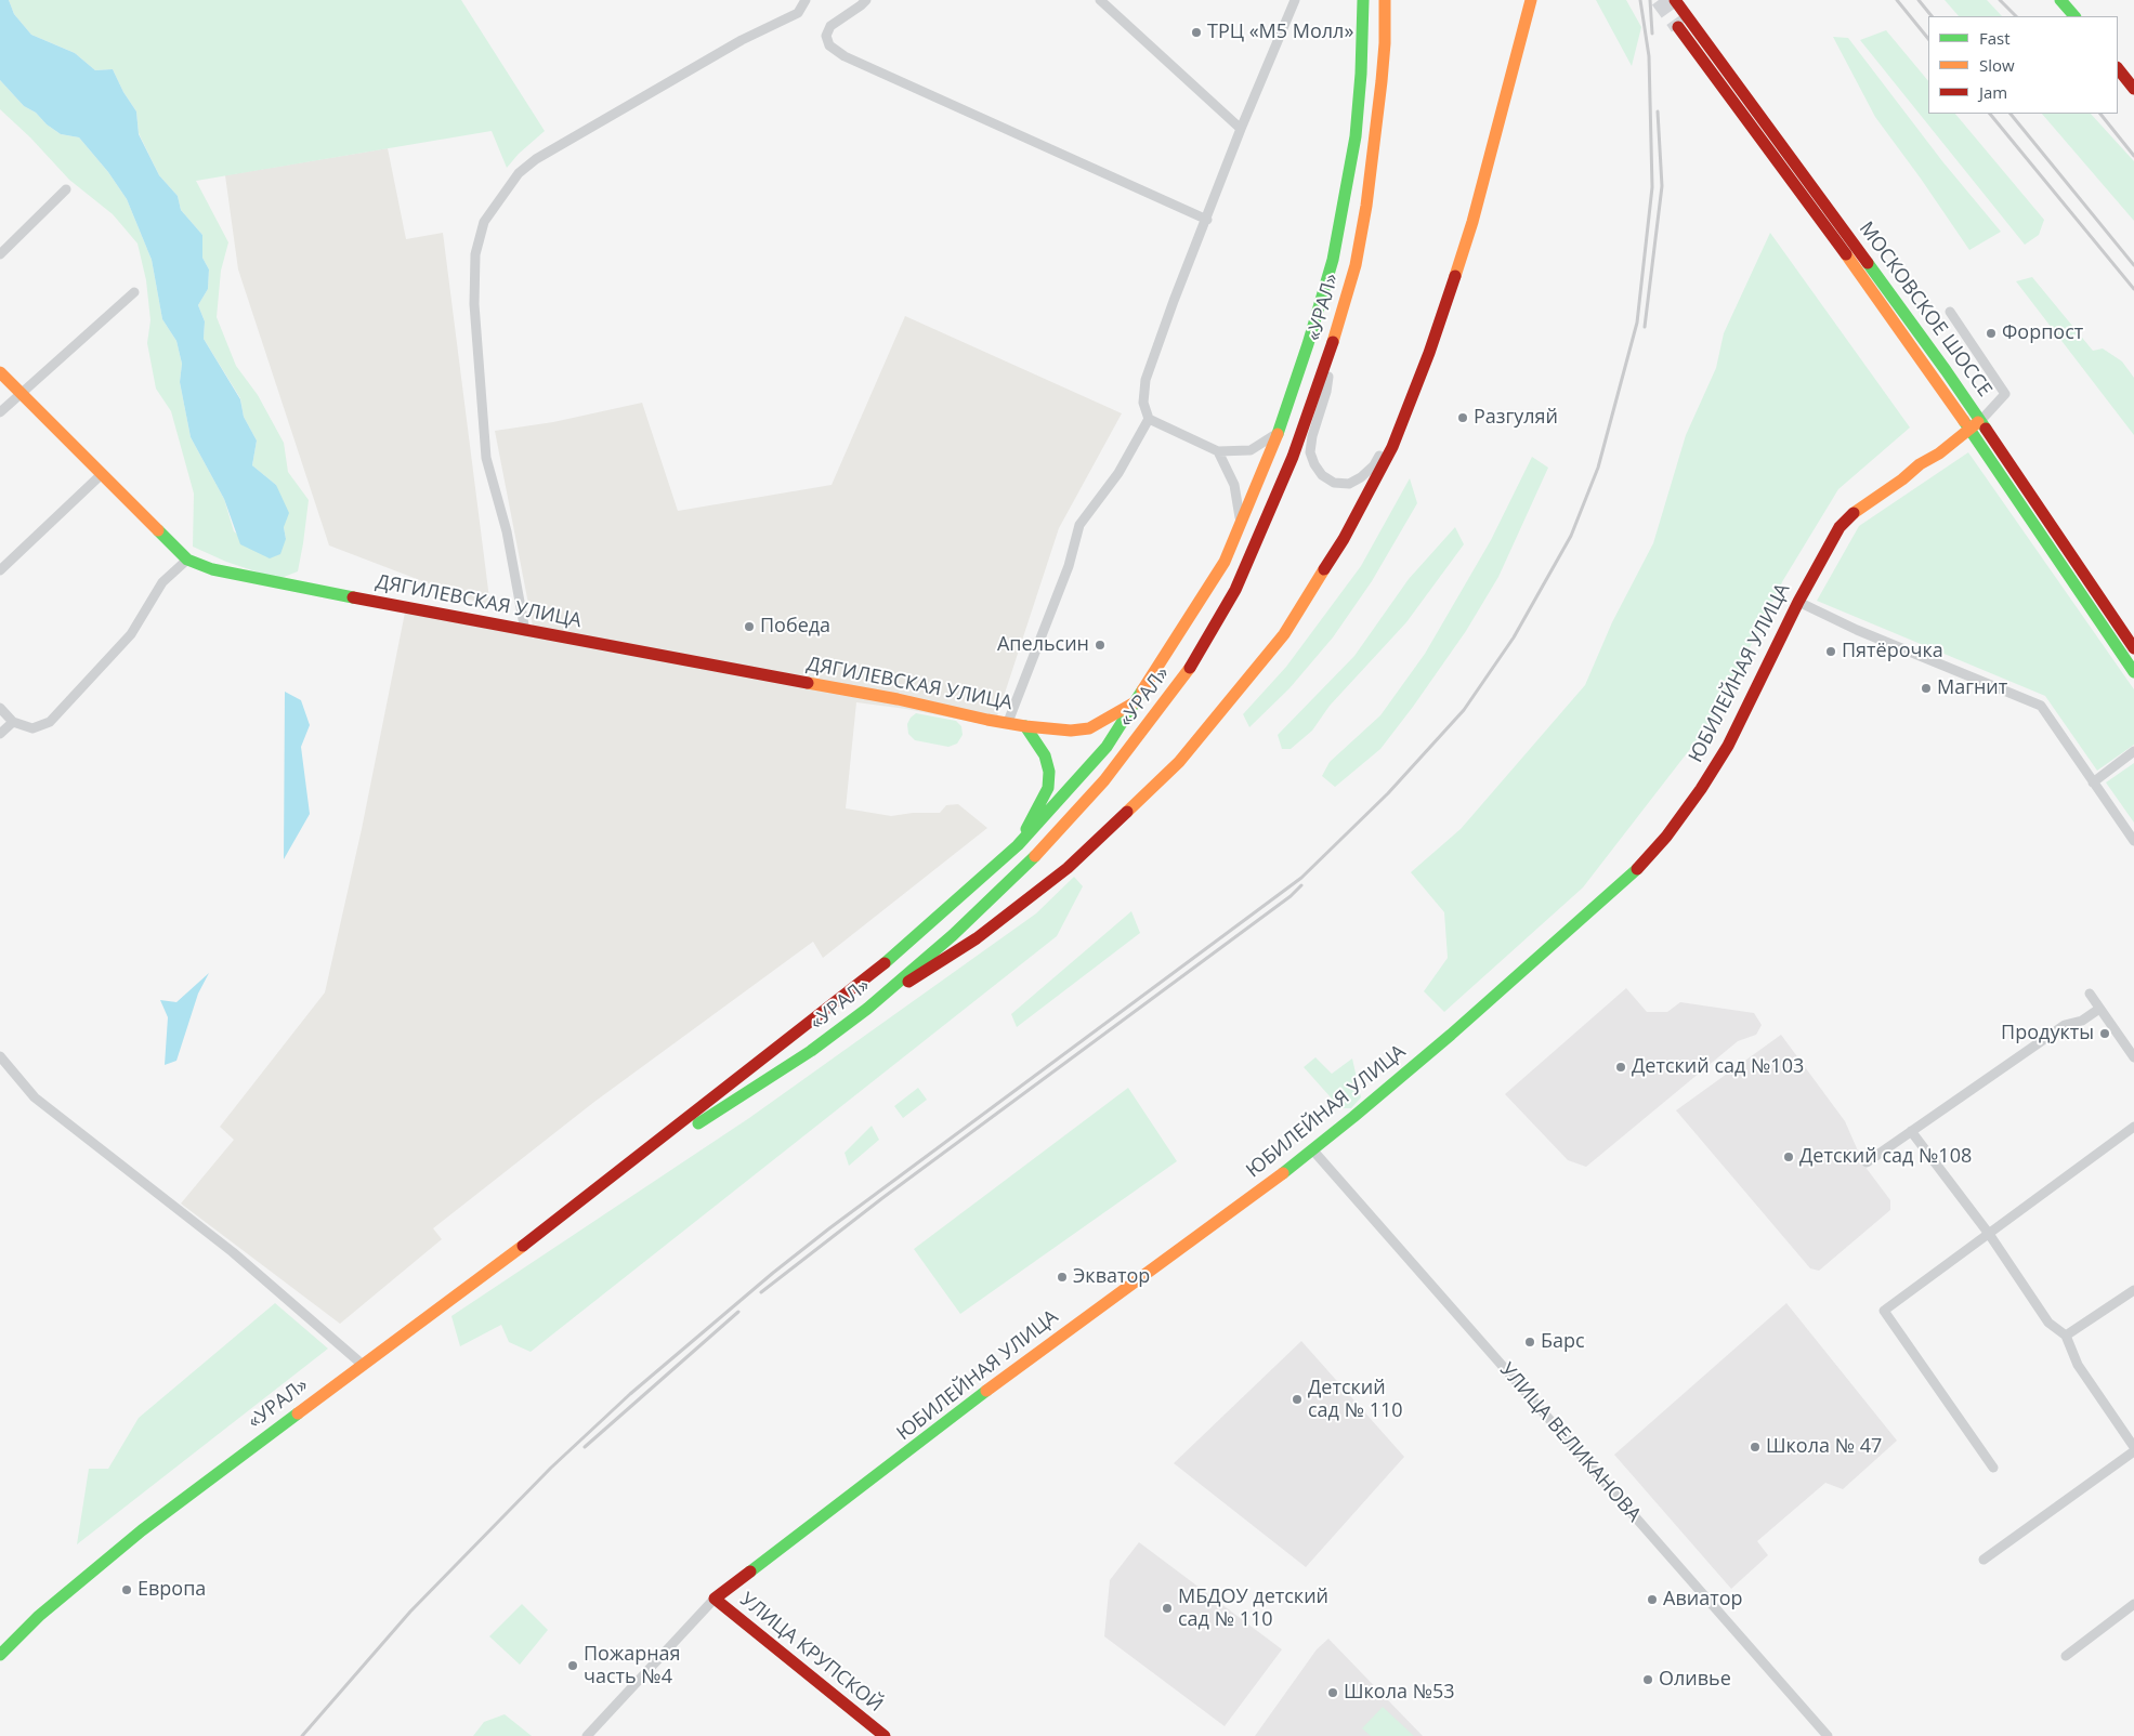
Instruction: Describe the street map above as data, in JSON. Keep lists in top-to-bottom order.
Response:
{
  "streets": {
    "main road": [
      "«УРАЛ»",
      "МОСКОВСКОЕ ШОССЕ",
      "ДЯГИЛЕВСКАЯ УЛИЦА",
      "ЮБИЛЕЙНАЯ УЛИЦА",
      "УЛИЦА КРУПСКОЙ"
    ],
    "street": ["УЛИЦА ВЕЛИКАНОВА"]
  },
  "crossings": [
    ["«УРАЛ»", "ДЯГИЛЕВСКАЯ УЛИЦА"],
    ["МОСКОВСКОЕ ШОССЕ", "ЮБИЛЕЙНАЯ УЛИЦА"],
    ["ЮБИЛЕЙНАЯ УЛИЦА", "УЛИЦА ВЕЛИКАНОВА"],
    ["ЮБИЛЕЙНАЯ УЛИЦА", "УЛИЦА КРУПСКОЙ"]
  ],
  "places": [
    "ТРЦ «М5 Молл»",
    "Форпост",
    "Разгуляй",
    "Победа",
    "Апельсин",
    "Пятёрочка",
    "Магнит",
    "Продукты",
    "Детский сад №103",
    "Детский сад №108",
    "Экватор",
    "Барс",
    "Детский сад № 110",
    "Школа № 47",
    "Европа",
    "Авиатор",
    "МБДОУ детский сад № 110",
    "Пожарная часть №4",
    "Оливье",
    "Школа №53"
  ],
  "legend": ["Fast", "Slow", "Jam"]
}
